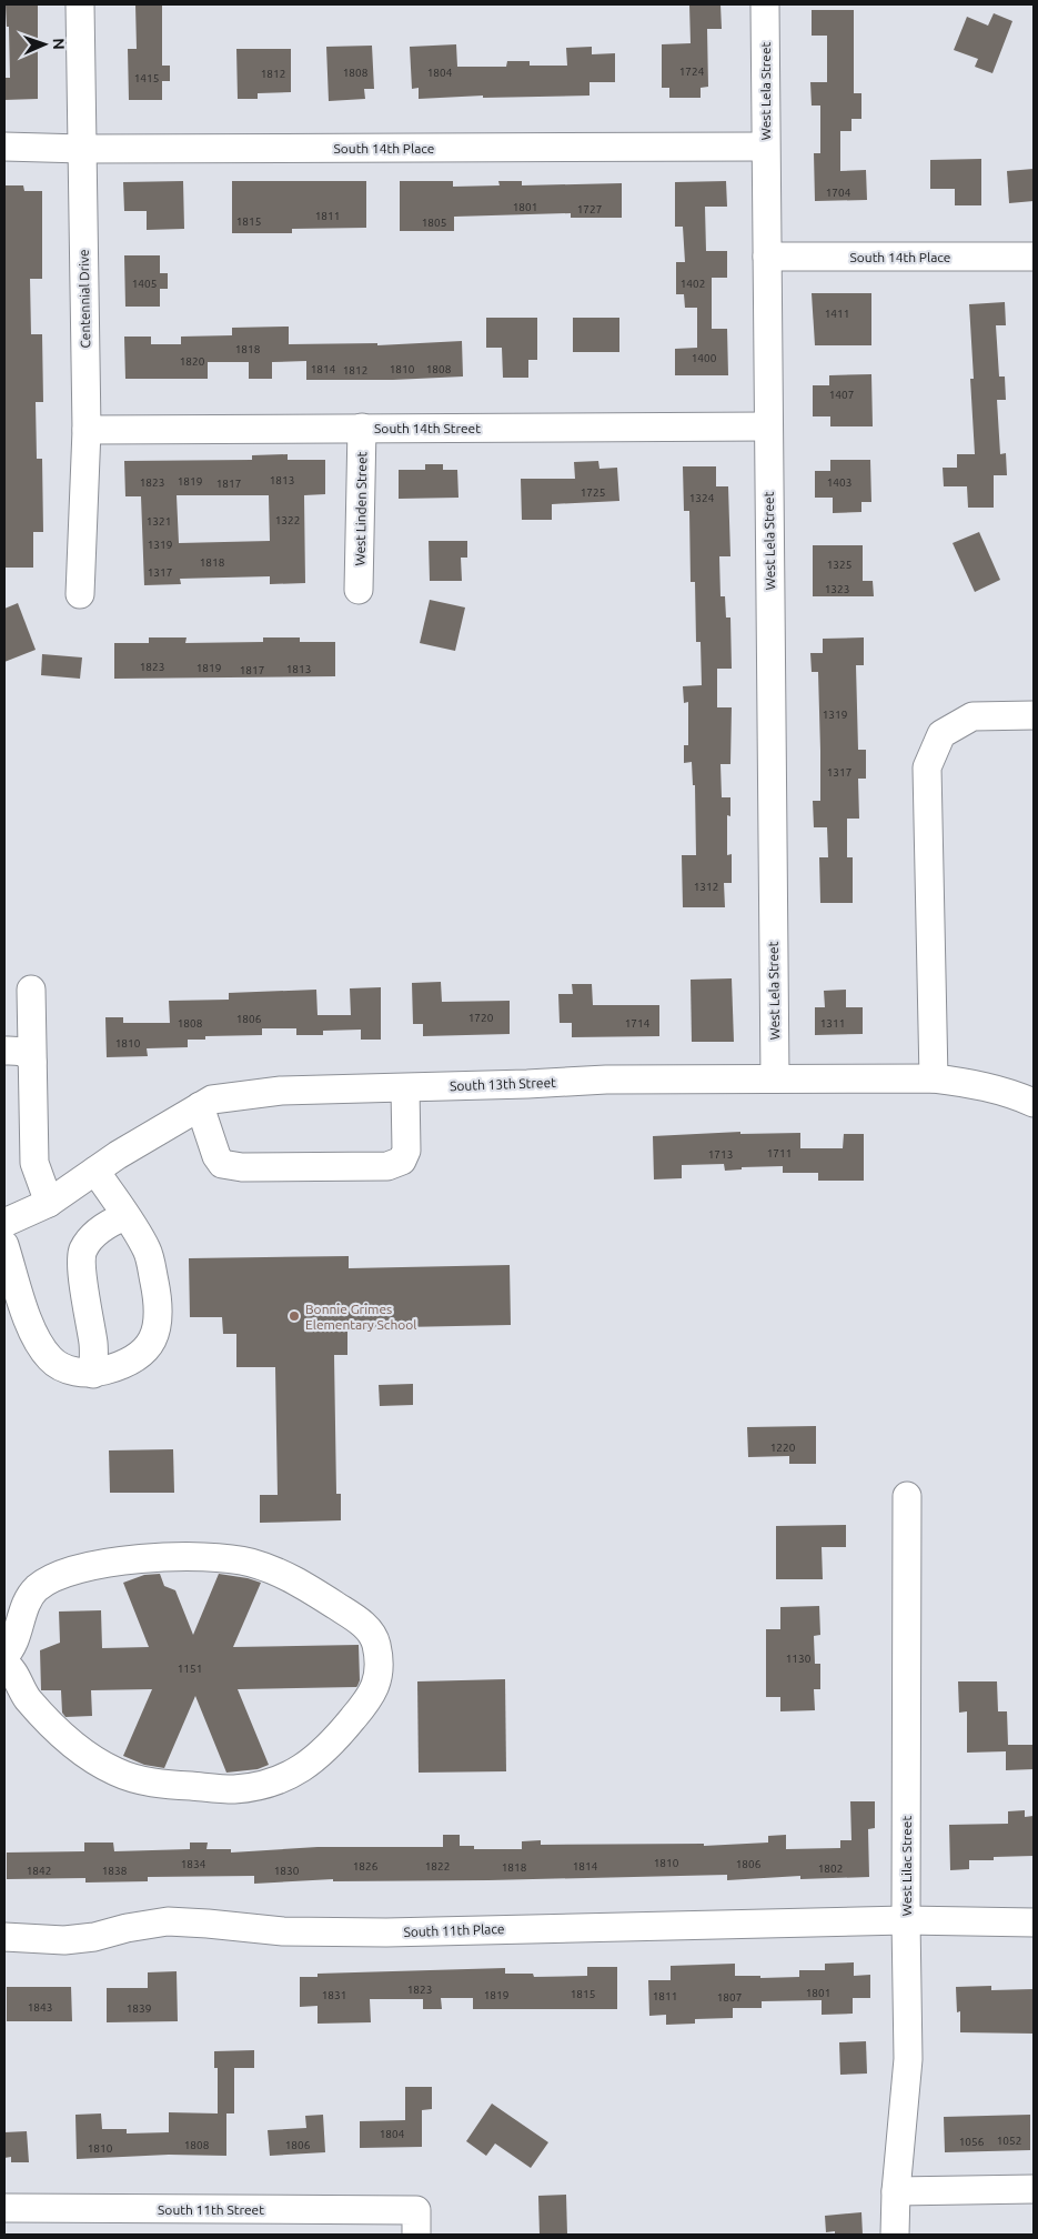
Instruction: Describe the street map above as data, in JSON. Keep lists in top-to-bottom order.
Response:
{
  "streets": {
    "street": [
      "West Lela Street",
      "South 14th Place",
      "Centennial Drive",
      "South 14th Street",
      "West Linden Street",
      "South 13th Street",
      "West Lilac Street",
      "South 11th Place",
      "South 11th Street"
    ]
  },
  "crossings": [
    ["West Lela Street", "South 14th Place"],
    ["West Lela Street", "South 14th Street"],
    ["West Lela Street", "South 13th Street"],
    ["South 14th Place", "Centennial Drive"],
    ["Centennial Drive", "South 14th Street"],
    ["South 14th Street", "West Linden Street"],
    ["West Lilac Street", "South 11th Place"]
  ],
  "places": ["Bonnie Grimes Elementary School"],
  "house_numbers": [
    "1724",
    "1808",
    "1804",
    "1812",
    "1415",
    "1704",
    "1801",
    "1727",
    "1811",
    "1815",
    "1805",
    "1405",
    "1402",
    "1411",
    "1818",
    "1400",
    "1820",
    "1814",
    "1810",
    "1808",
    "1812",
    "1407",
    "1813",
    "1819",
    "1823",
    "1403",
    "1817",
    "1725",
    "1324",
    "1322",
    "1321",
    "1319",
    "1818",
    "1325",
    "1317",
    "1323",
    "1823",
    "1819",
    "1813",
    "1817",
    "1319",
    "1317",
    "1312",
    "1720",
    "1806",
    "1808",
    "1714",
    "1311",
    "1810",
    "1711",
    "1713",
    "1220",
    "1130",
    "1151",
    "1810",
    "1834",
    "1806",
    "1826",
    "1822",
    "1814",
    "1818",
    "1802",
    "1842",
    "1838",
    "1830",
    "1823",
    "1801",
    "1815",
    "1831",
    "1819",
    "1811",
    "1807",
    "1843",
    "1839",
    "1804",
    "1052",
    "1056",
    "1808",
    "1806",
    "1810"
  ],
  "north": "right"
}
